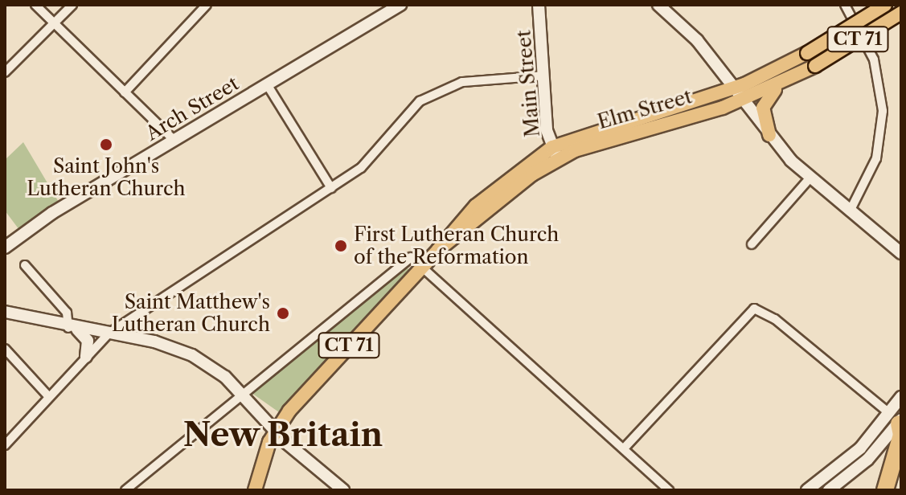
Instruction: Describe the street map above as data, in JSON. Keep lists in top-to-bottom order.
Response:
{
  "streets": {
    "main road": ["CT 71", "Elm Street"],
    "street": ["Main Street", "Arch Street"]
  },
  "crossings": [
    ["CT 71", "Main Street"],
    ["CT 71", "Elm Street"],
    ["Main Street", "Elm Street"]
  ],
  "districts": ["New Britain"],
  "places": ["Saint John's Lutheran Church", "First Lutheran Church of the Reformation", "Saint Matthew's Lutheran Church"]
}
